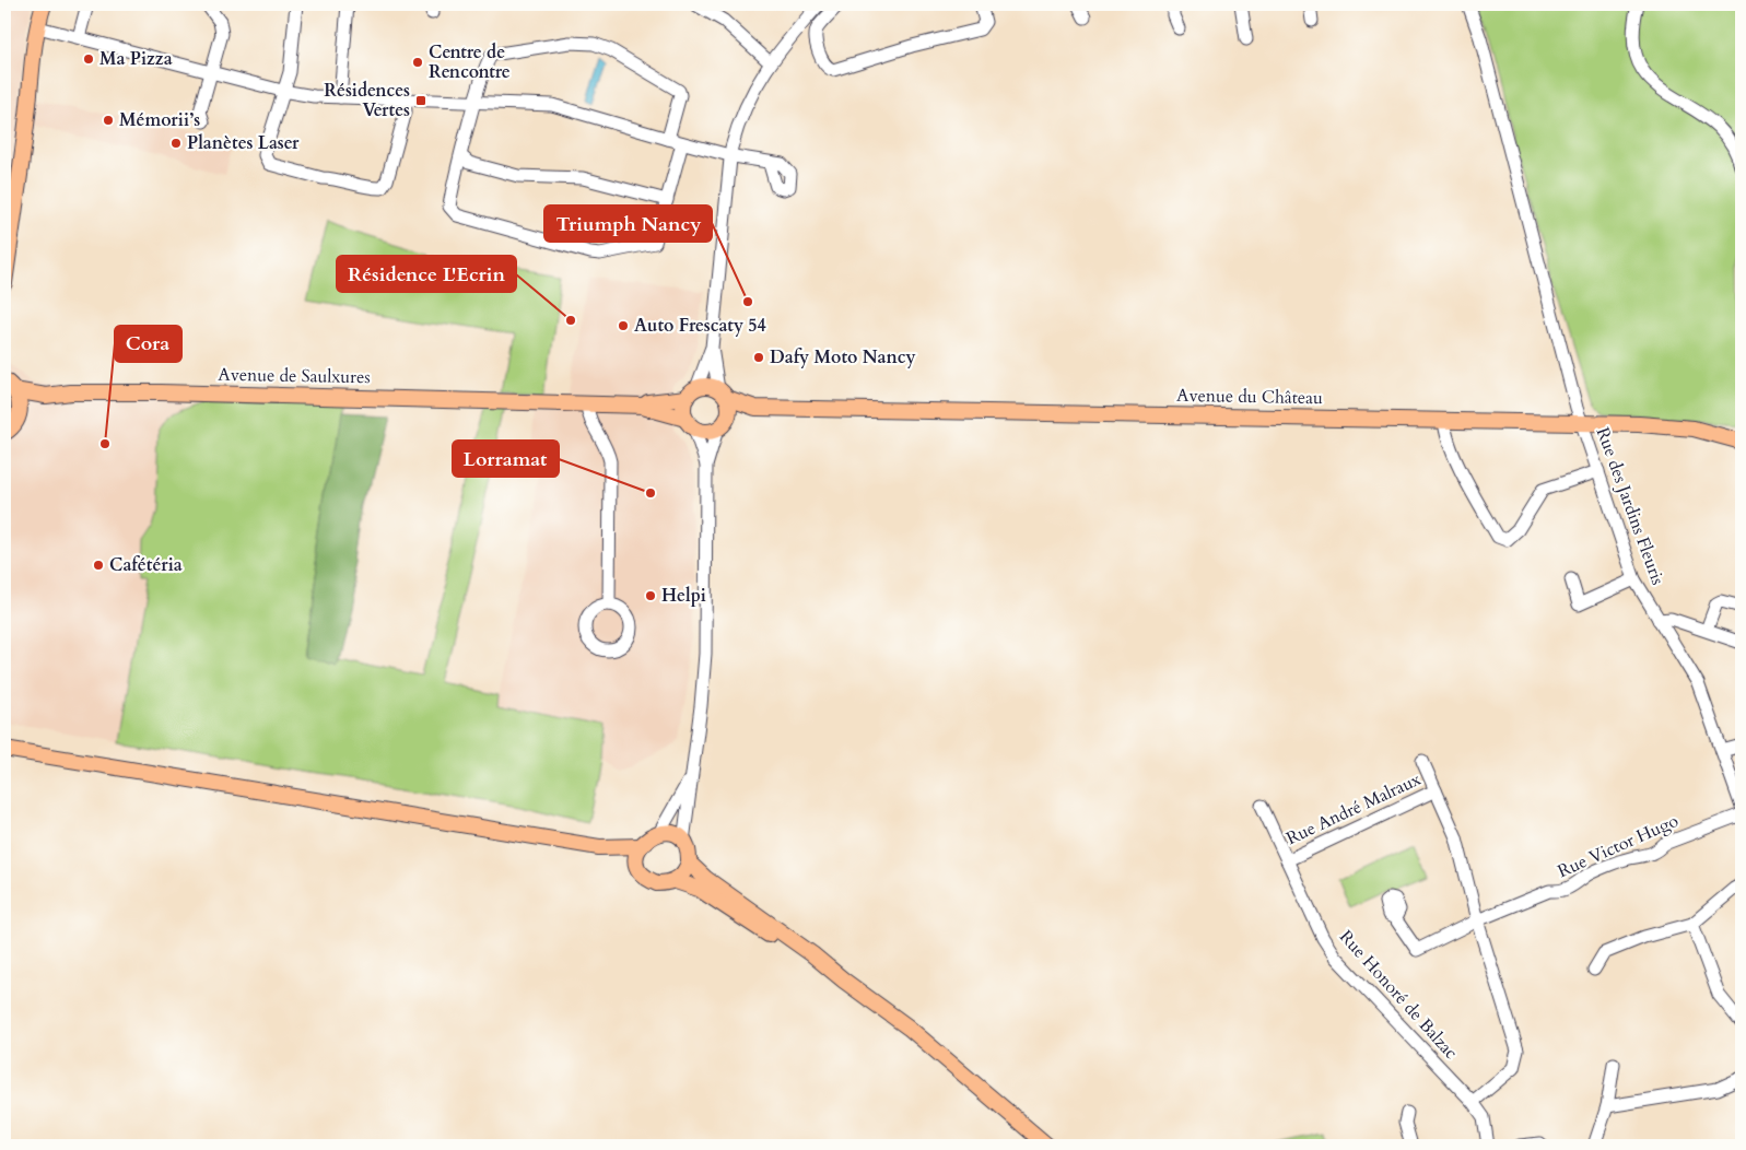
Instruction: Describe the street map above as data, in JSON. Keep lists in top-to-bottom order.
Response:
{
  "streets": {
    "main road": ["Avenue de Saulxures", "Avenue du Château"],
    "street": [
      "Rue des Jardins Fleuris",
      "Rue André Malraux",
      "Rue Victor Hugo",
      "Rue Honoré de Balzac"
    ]
  },
  "crossings": [
    ["Avenue du Château", "Rue des Jardins Fleuris"],
    ["Rue André Malraux", "Rue Honoré de Balzac"]
  ],
  "places": {
    "other": [
      "Ma Pizza",
      "Centre de Rencontre",
      "Mémorii’s",
      "Planètes Laser",
      "Triumph Nancy",
      "Résidence L'Ecrin",
      "Auto Frescaty 54",
      "Dafy Moto Nancy",
      "Cora",
      "Lorramat",
      "Cafétéria",
      "Helpi"
    ],
    "transit": ["Résidences Vertes"]
  }
}
